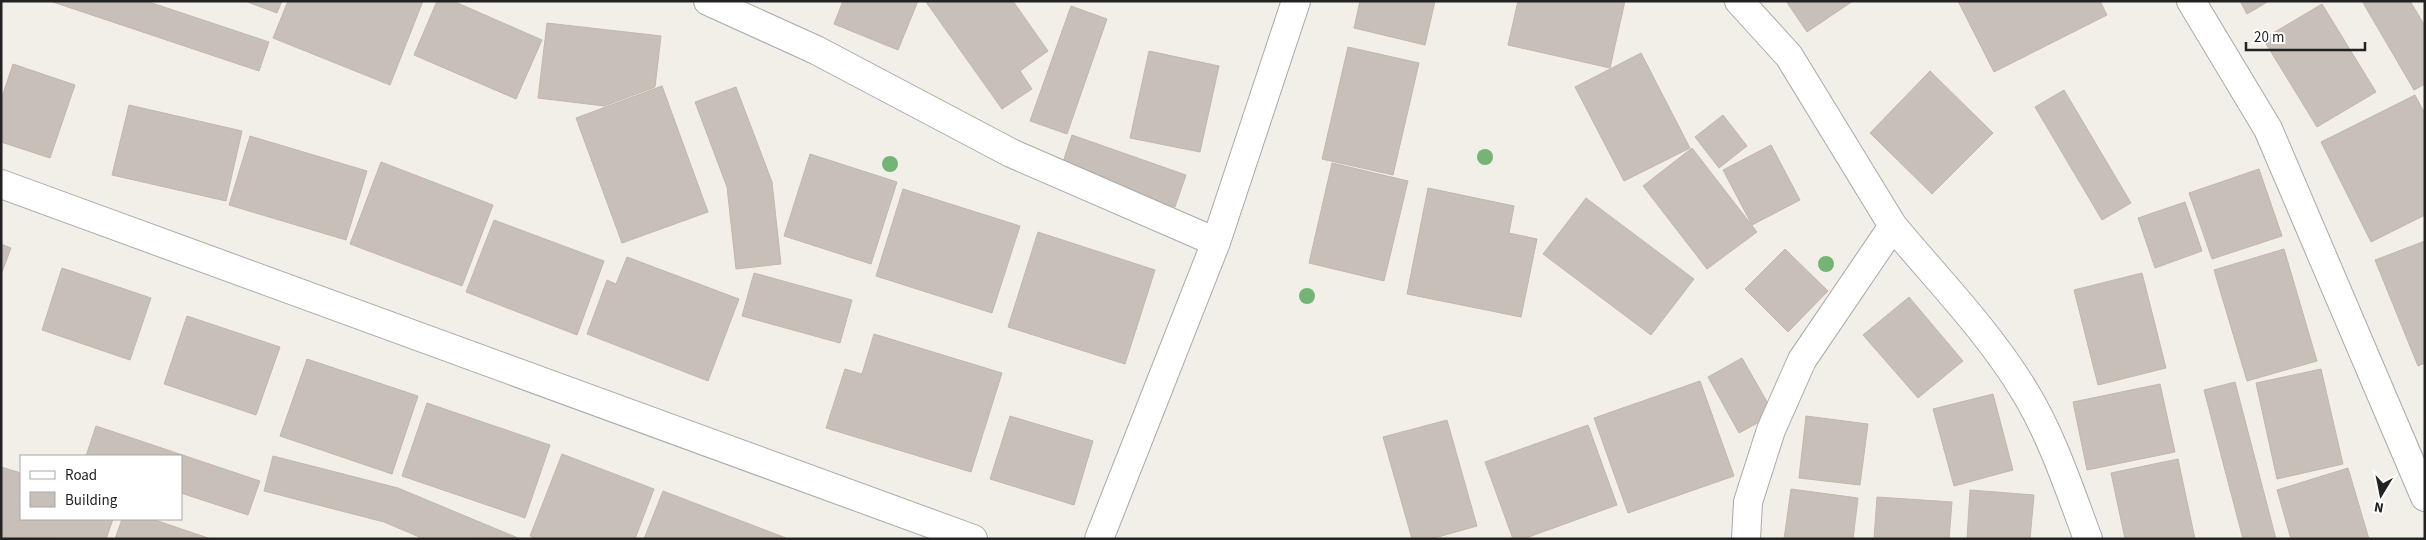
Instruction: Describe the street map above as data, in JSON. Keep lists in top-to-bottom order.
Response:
{
  "legend": ["Road", "Building"],
  "scale_bar": "20 m",
  "north": "bottom"
}
